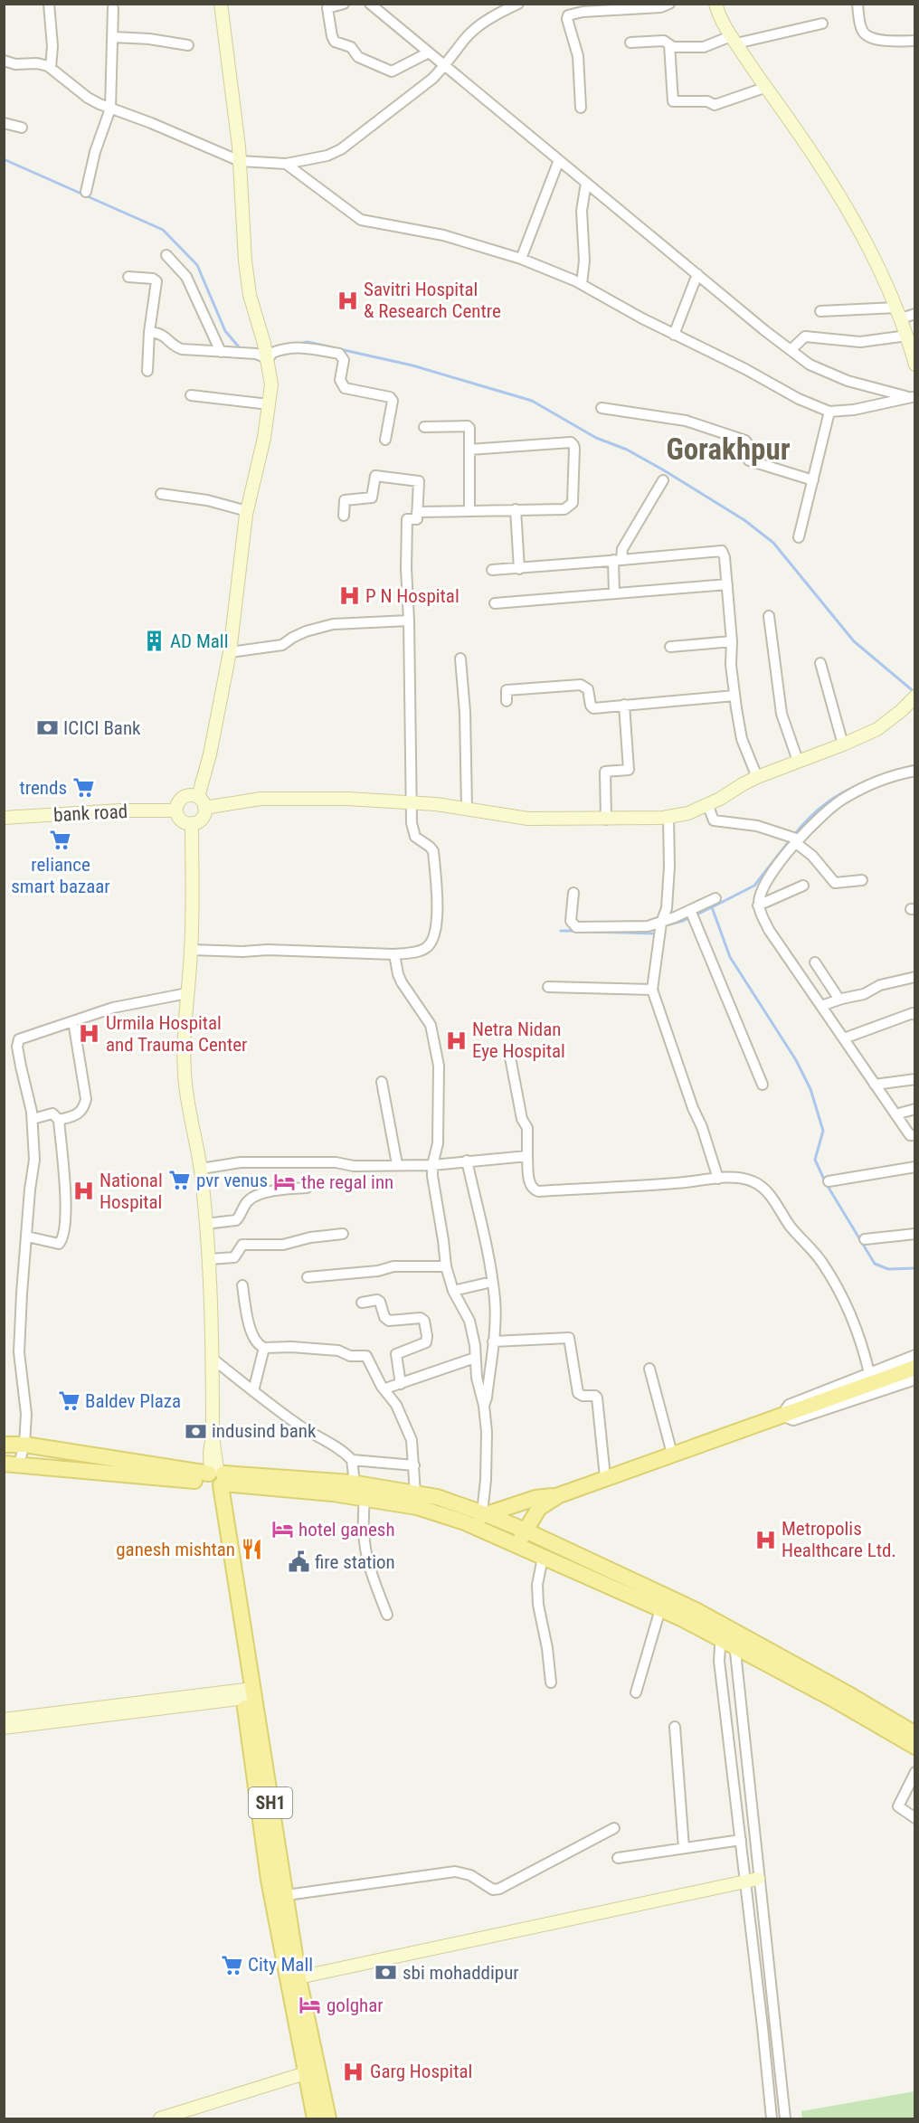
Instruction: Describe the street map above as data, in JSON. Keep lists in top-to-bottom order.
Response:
{
  "streets": {
    "main road": ["SH1"],
    "street": ["bank road"]
  },
  "districts": ["Gorakhpur"],
  "places": {
    "hospital": [
      "Savitri Hospital & Research Centre",
      "P N Hospital",
      "Urmila Hospital and Trauma Center",
      "Netra Nidan Eye Hospital",
      "National Hospital",
      "Metropolis Healthcare Ltd.",
      "Garg Hospital"
    ],
    "building": ["AD Mall"],
    "bank": ["ICICI Bank", "indusind bank", "sbi mohaddipur"],
    "supermarket": [
      "trends",
      "reliance smart bazaar",
      "pvr venus",
      "Baldev Plaza",
      "City Mall"
    ],
    "hotel": ["the regal inn", "hotel ganesh", "golghar"],
    "restaurant": ["ganesh mishtan"],
    "public building": ["fire station"]
  }
}
